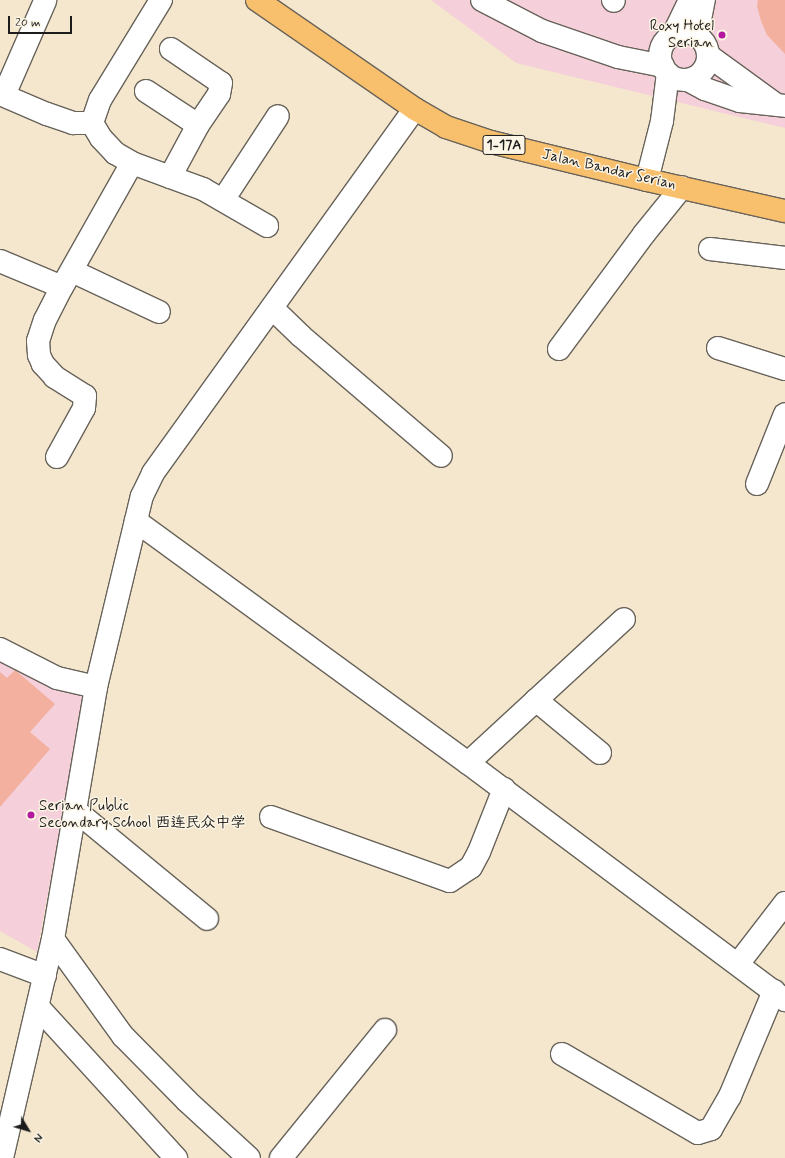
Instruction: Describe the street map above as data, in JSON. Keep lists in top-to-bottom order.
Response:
{
  "streets": {
    "main road": ["1-17A", "Jalan Bandar Serian"]
  },
  "places": ["Roxy Hotel Serian", "Serian Public Secondary School 西连民众中学"],
  "scale_bar": "20 m",
  "north": "bottom right"
}
